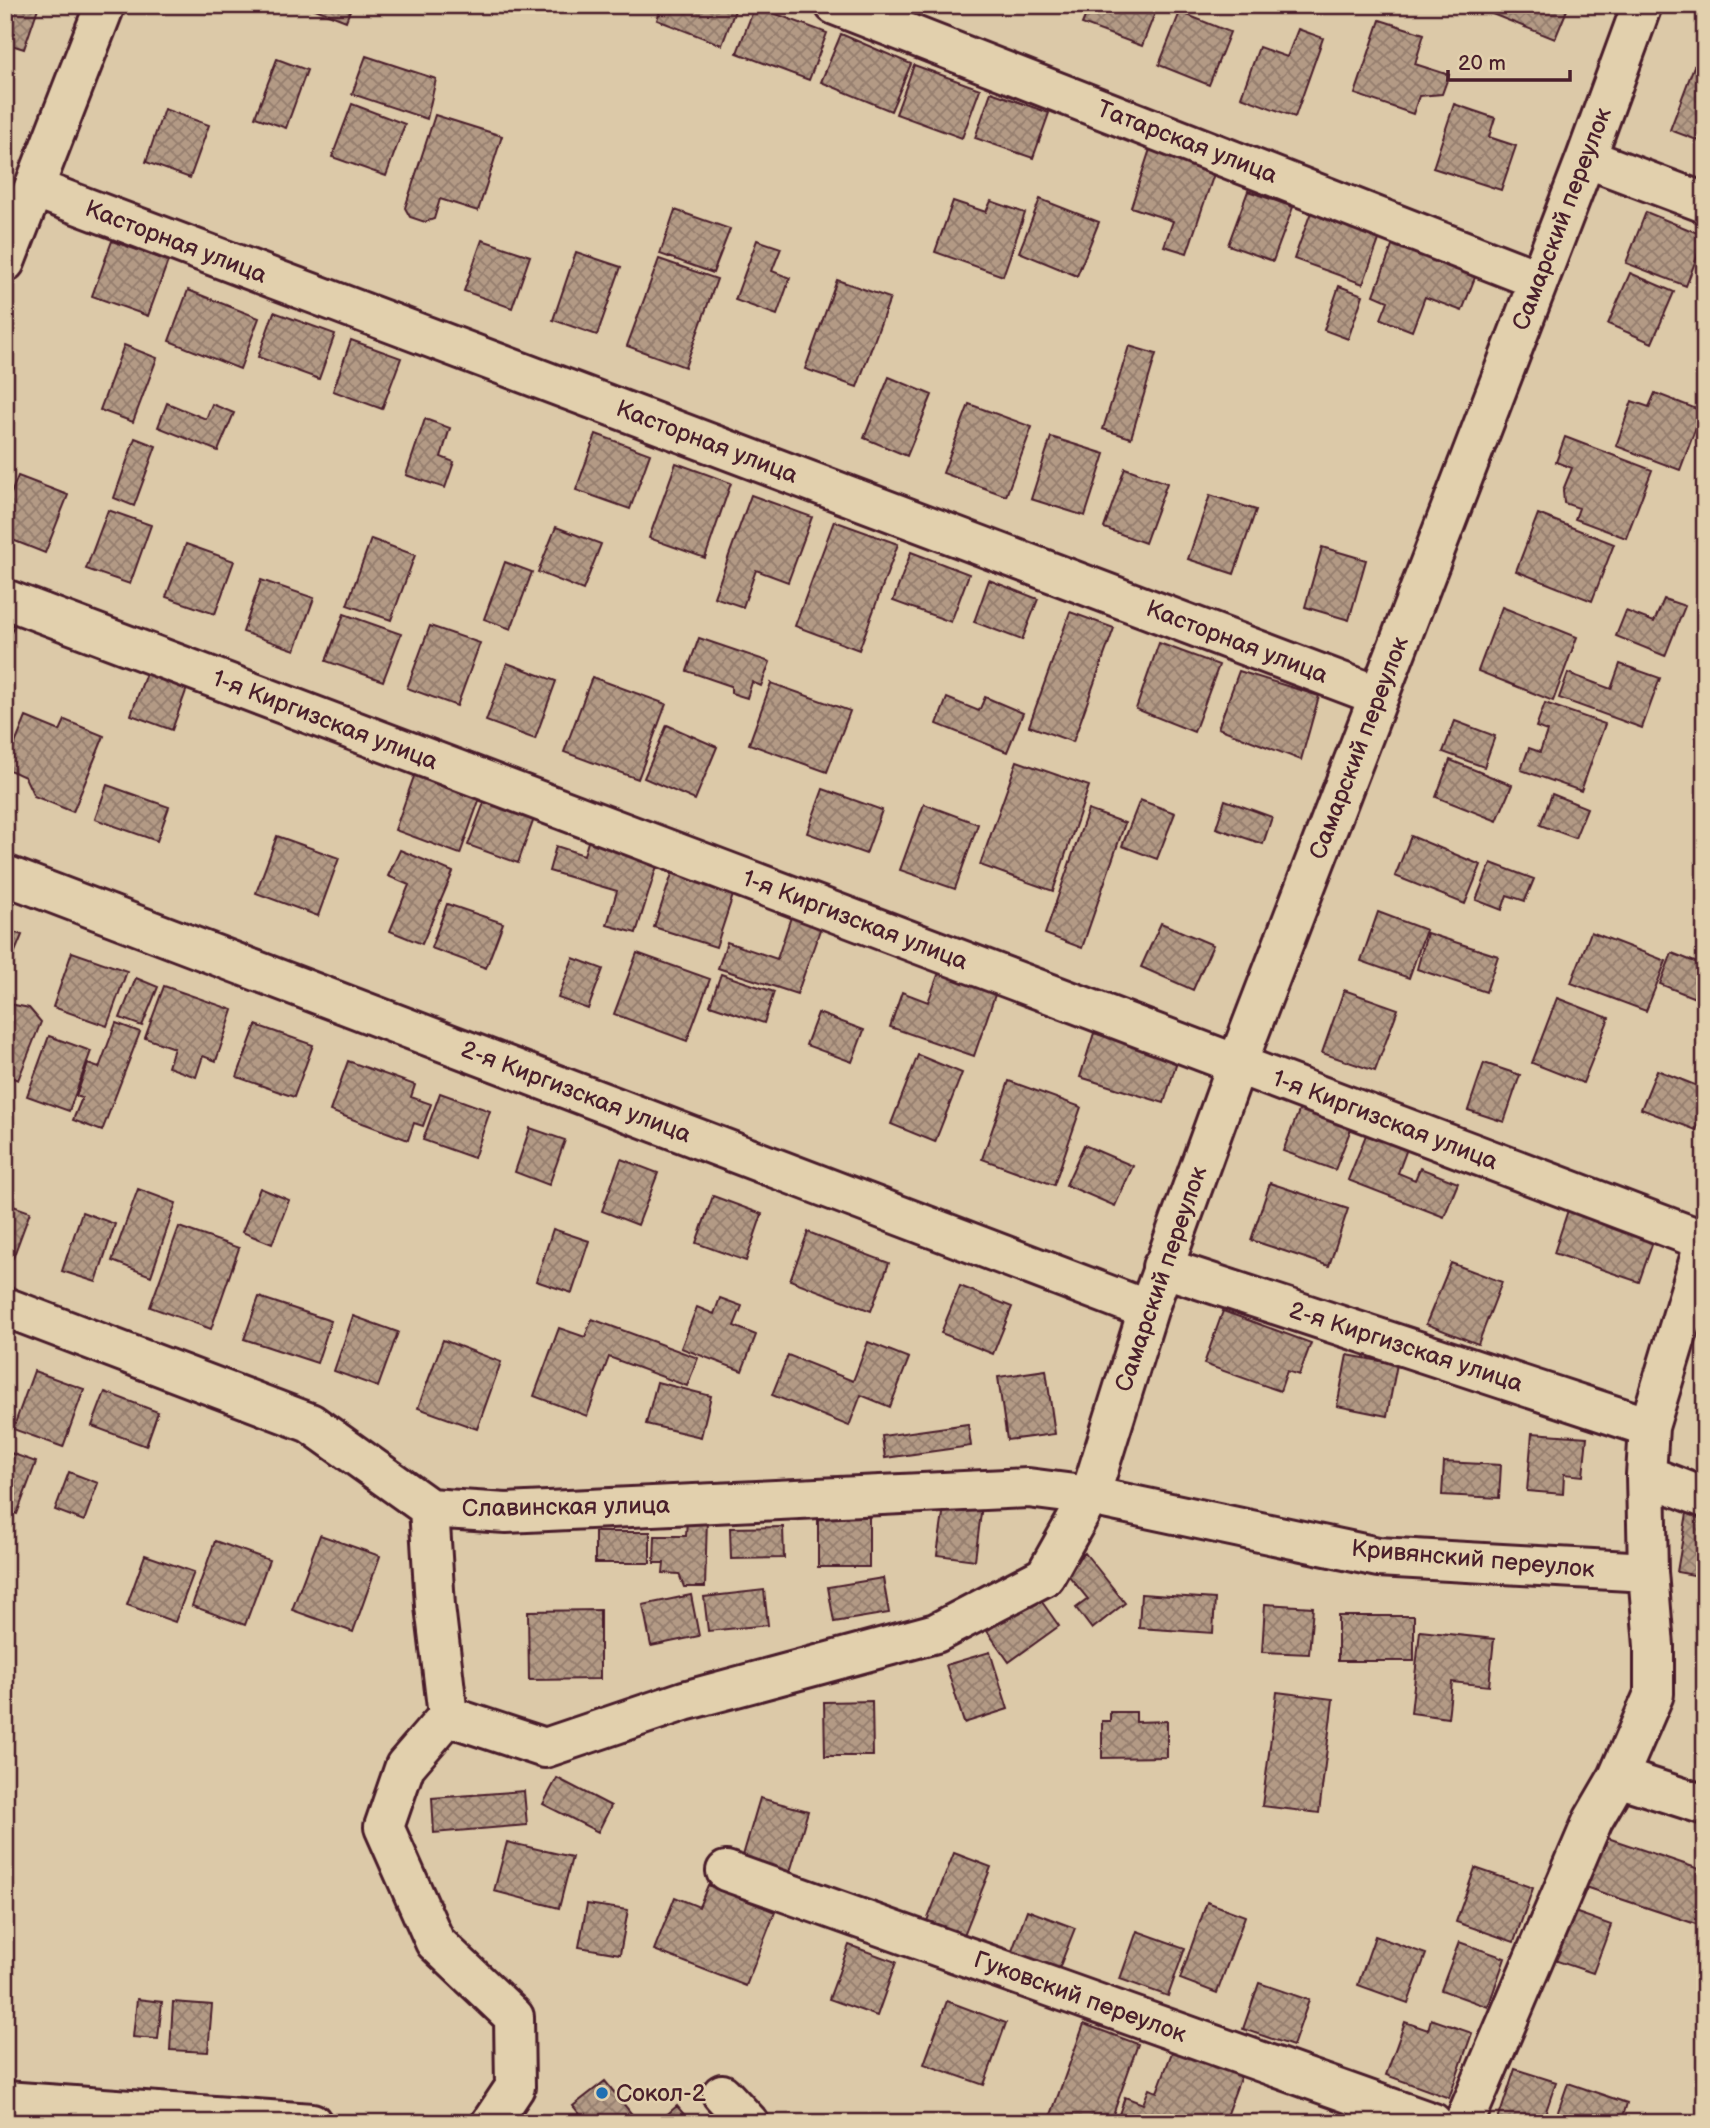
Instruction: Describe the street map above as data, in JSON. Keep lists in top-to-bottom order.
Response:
{
  "streets": {
    "street": [
      "Татарская улица",
      "Самарский переулок",
      "Касторная улица",
      "1-я Киргизская улица",
      "2-я Киргизская улица",
      "Славинская улица",
      "Кривянский переулок",
      "Гуковский переулок"
    ]
  },
  "crossings": [
    ["Татарская улица", "Самарский переулок"],
    ["Самарский переулок", "Касторная улица"],
    ["Самарский переулок", "1-я Киргизская улица"],
    ["Самарский переулок", "2-я Киргизская улица"],
    ["Самарский переулок", "Славинская улица"],
    ["Самарский переулок", "Кривянский переулок"],
    ["Славинская улица", "Кривянский переулок"]
  ],
  "places": ["Сокол-2"],
  "scale_bar": "20 m"
}
